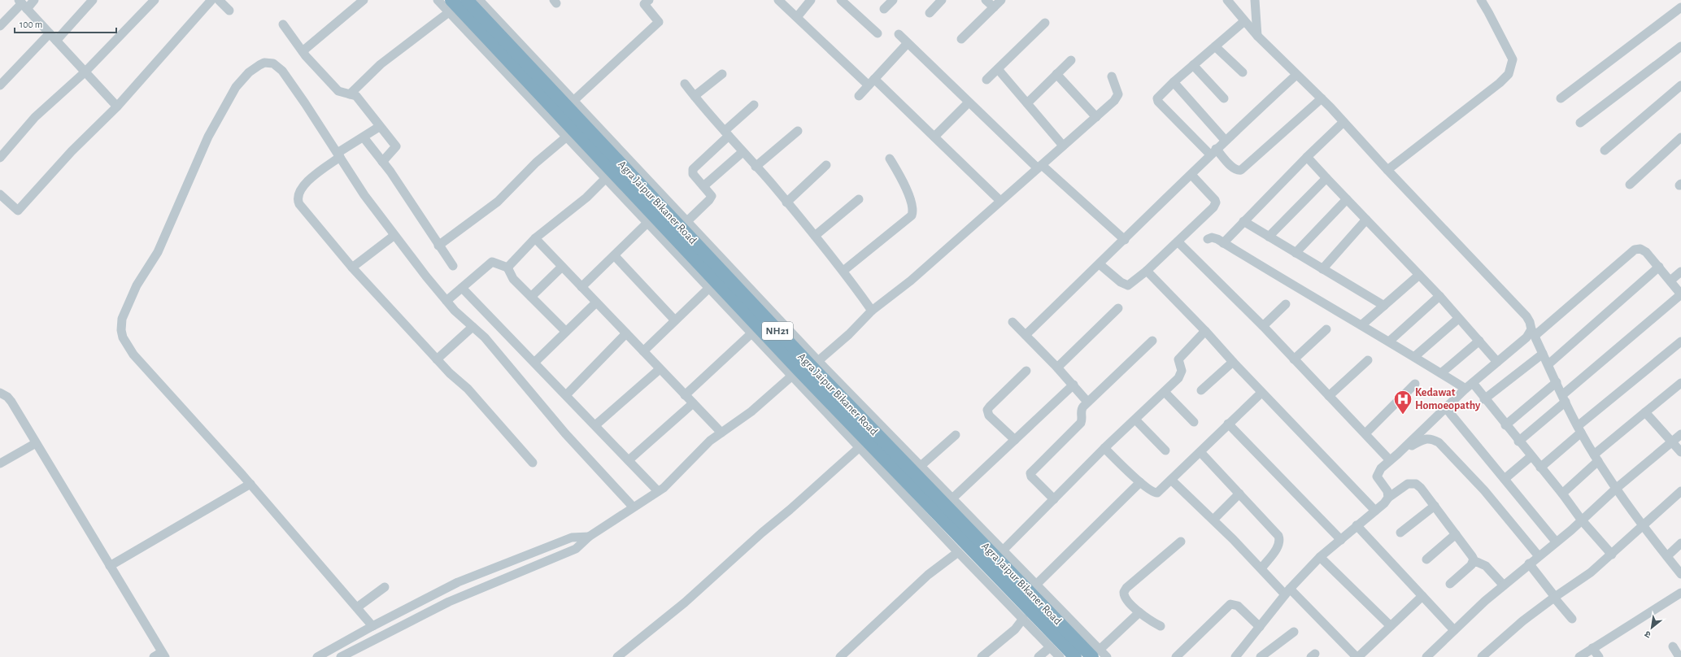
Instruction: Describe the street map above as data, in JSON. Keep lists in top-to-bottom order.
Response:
{
  "streets": {
    "highway": ["Agra Jaipur Bikaner Road", "NH21"]
  },
  "places": {
    "hospital": ["Kedawat Homoeopathy"]
  },
  "scale_bar": "100 m",
  "north": "bottom left"
}
